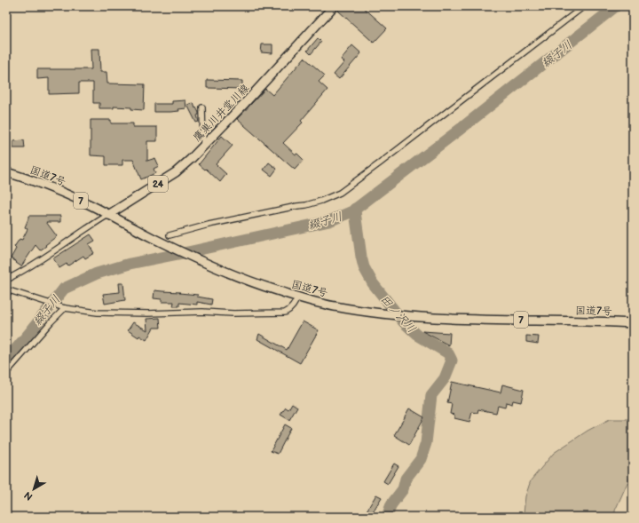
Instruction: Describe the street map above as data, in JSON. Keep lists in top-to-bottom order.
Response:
{
  "streets": {
    "main road": [
      "鷹巣川井堂川線",
      "国道7号",
      "24",
      "7"
    ]
  },
  "crossings": [
    ["鷹巣川井堂川線", "国道7号"]
  ],
  "water": ["綴子川", "田ノ沢川"],
  "north": "bottom left"
}
